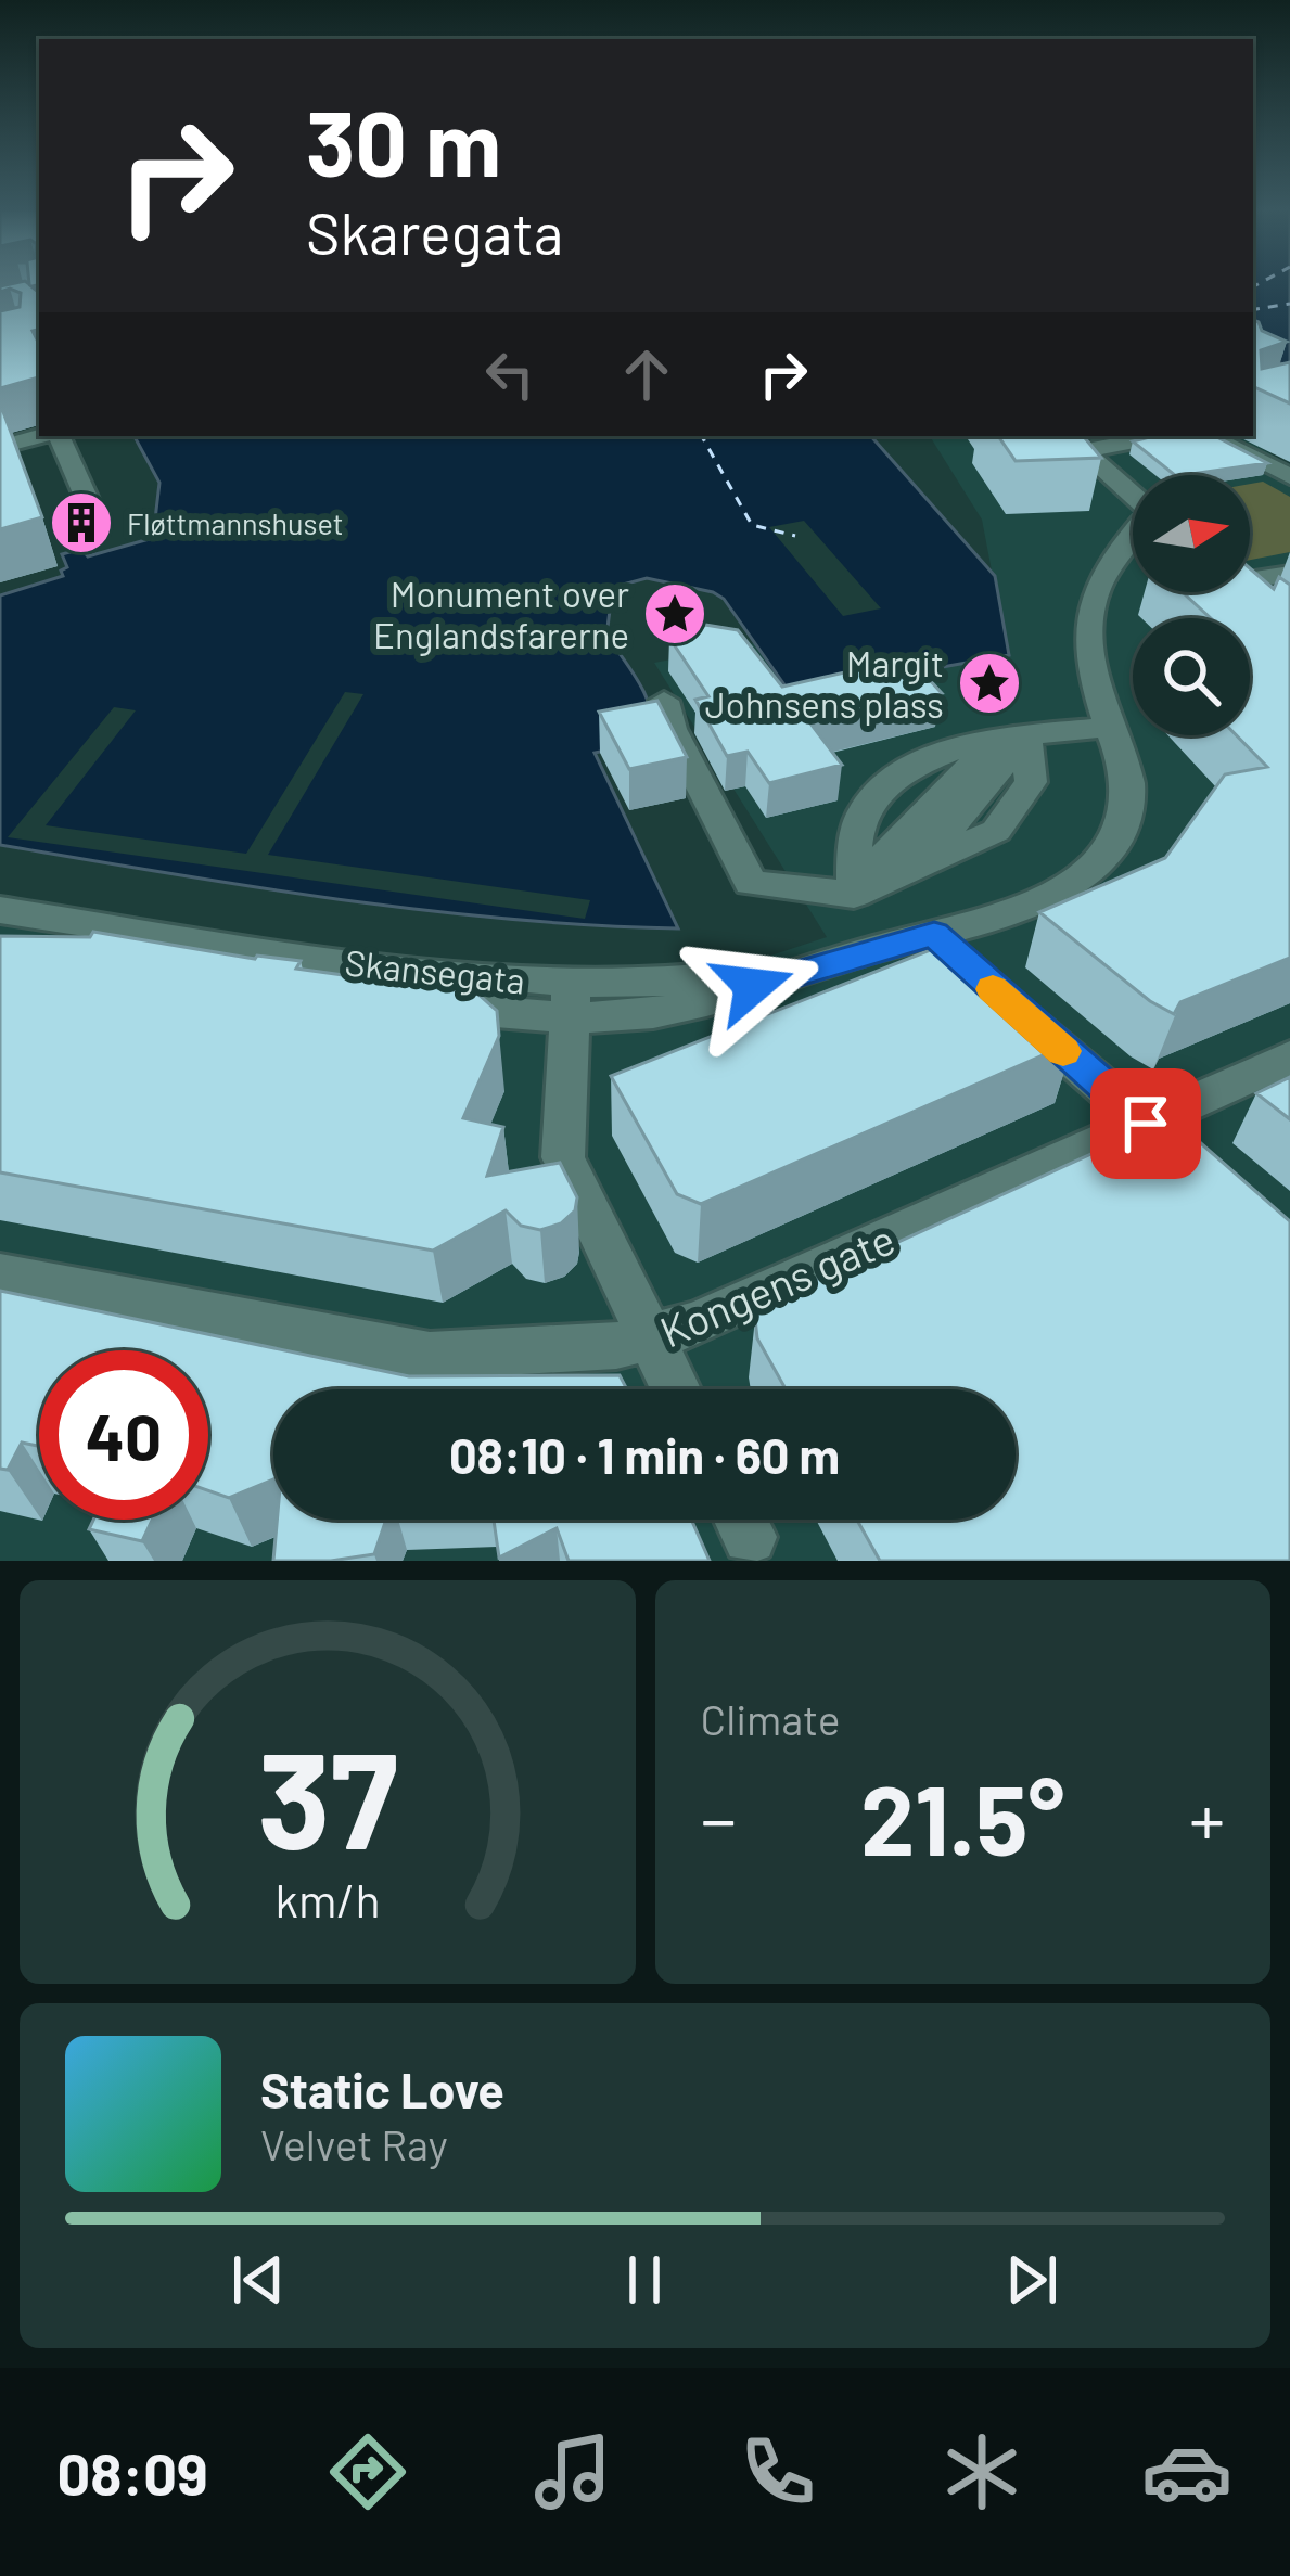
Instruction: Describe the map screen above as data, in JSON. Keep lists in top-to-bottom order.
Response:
{
  "streets": {
    "street": ["Skansegata", "Kongens gate"]
  },
  "places": {
    "building": ["Fløttmannshuset"],
    "place": ["Monument over Englandsfarerne", "Margit Johnsens plass"]
  },
  "north": "right",
  "page": {
    "turn": ["30 m", "Skaregata"],
    "limit": "40",
    "trip": "08:10 · 1 min · 60 m",
    "tile": "Climate",
    "heat": ["−", "21.5°", "+"],
    "song": ["Static Love", "Velvet Ray"],
    "tabs": "08:09",
    "gauge": ["37", "km/h"]
  }
}
